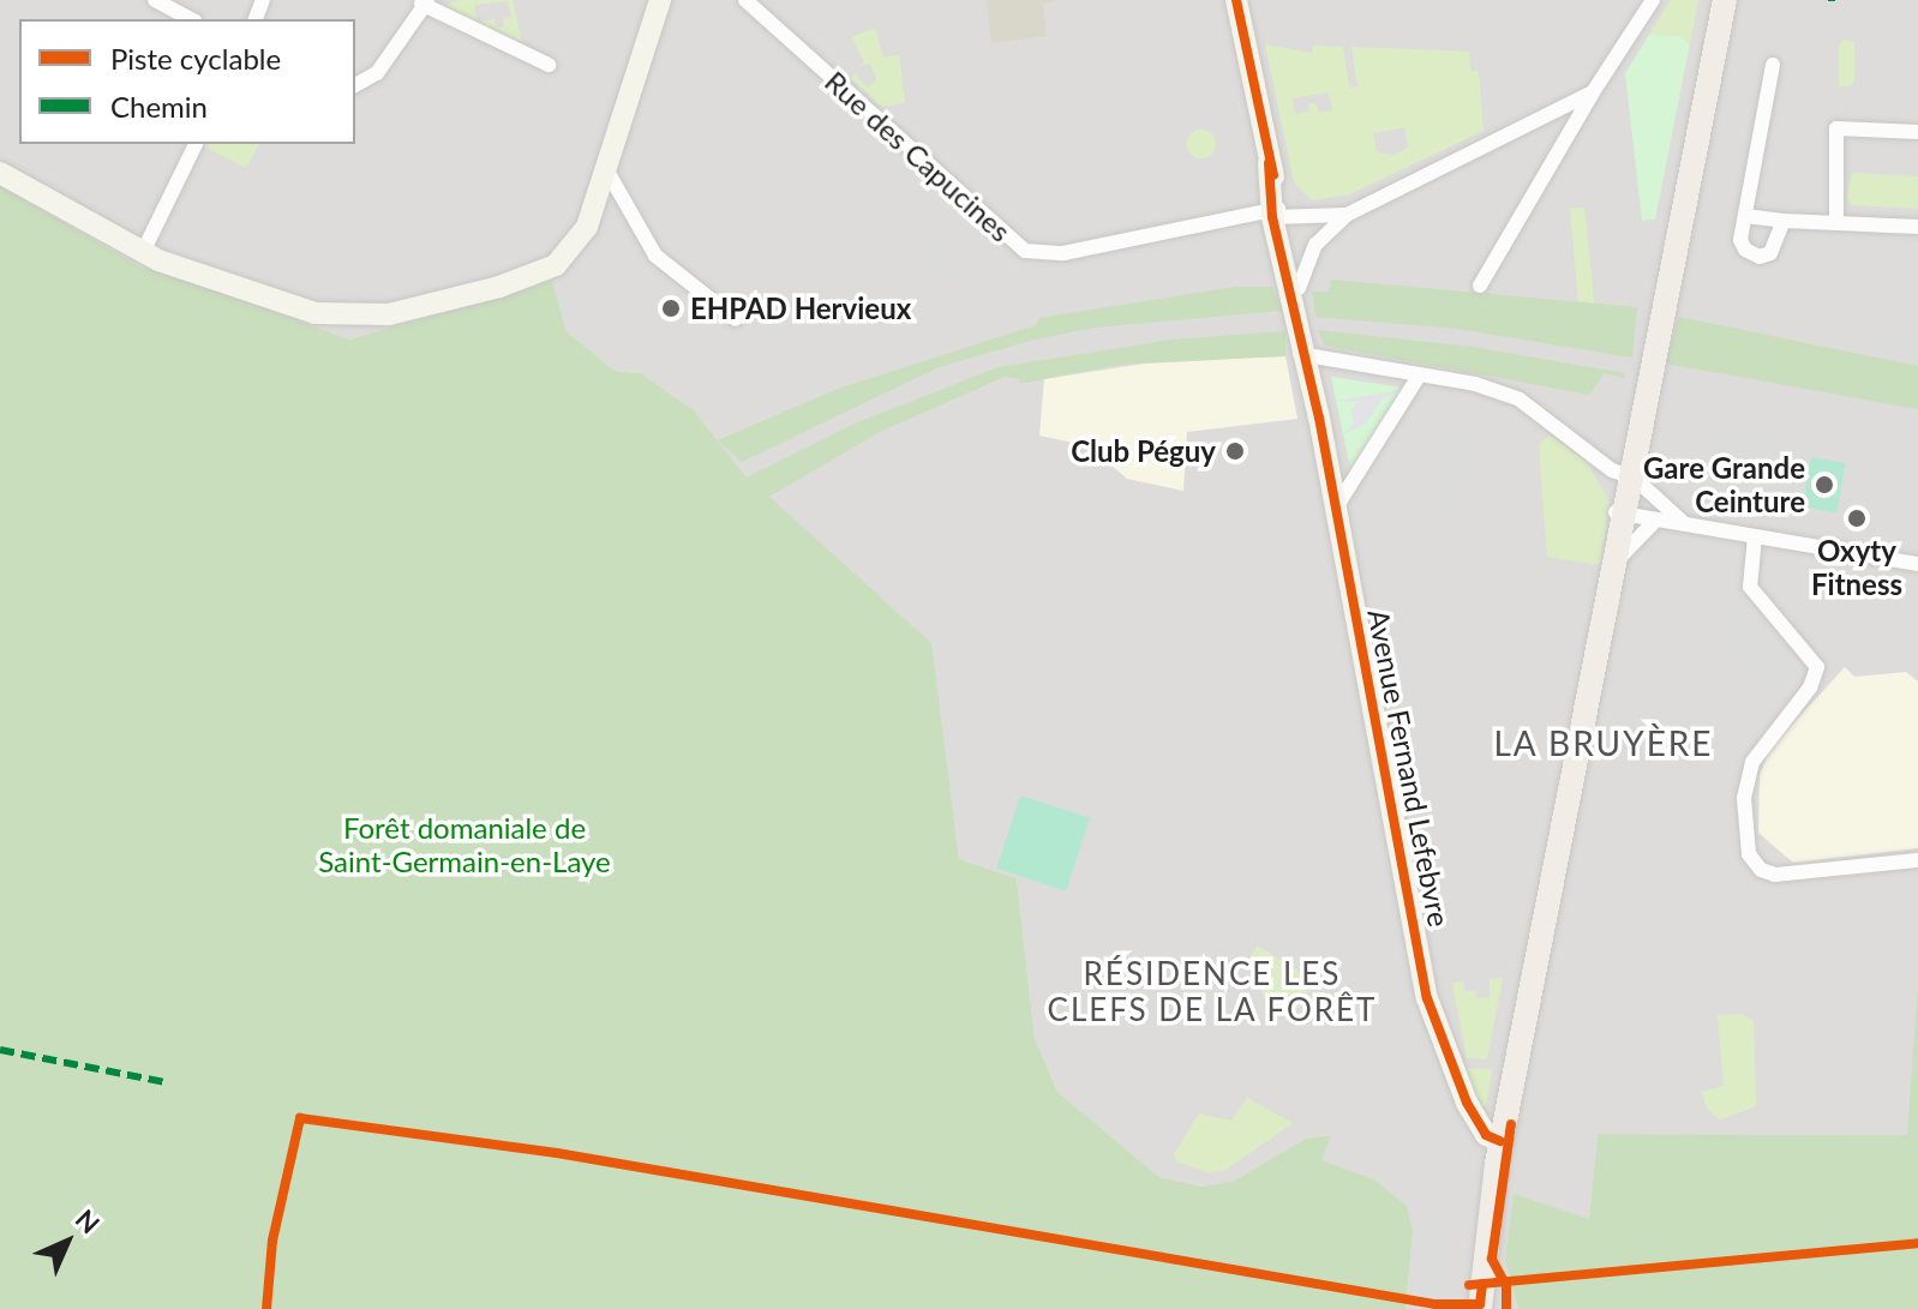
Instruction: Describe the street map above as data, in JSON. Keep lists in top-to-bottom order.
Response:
{
  "streets": {
    "street": ["Rue des Capucines", "Avenue Fernand Lefebvre"]
  },
  "crossings": [
    ["Rue des Capucines", "Avenue Fernand Lefebvre"]
  ],
  "districts": ["LA BRUYÈRE", "RÉSIDENCE LES CLEFS DE LA FORÊT"],
  "parks": ["Forêt domaniale de Saint-Germain-en-Laye"],
  "places": [
    "EHPAD Hervieux",
    "Club Péguy",
    "Gare Grande Ceinture",
    "Oxyty Fitness"
  ],
  "legend": ["Piste cyclable", "Chemin"],
  "north": "top right"
}
